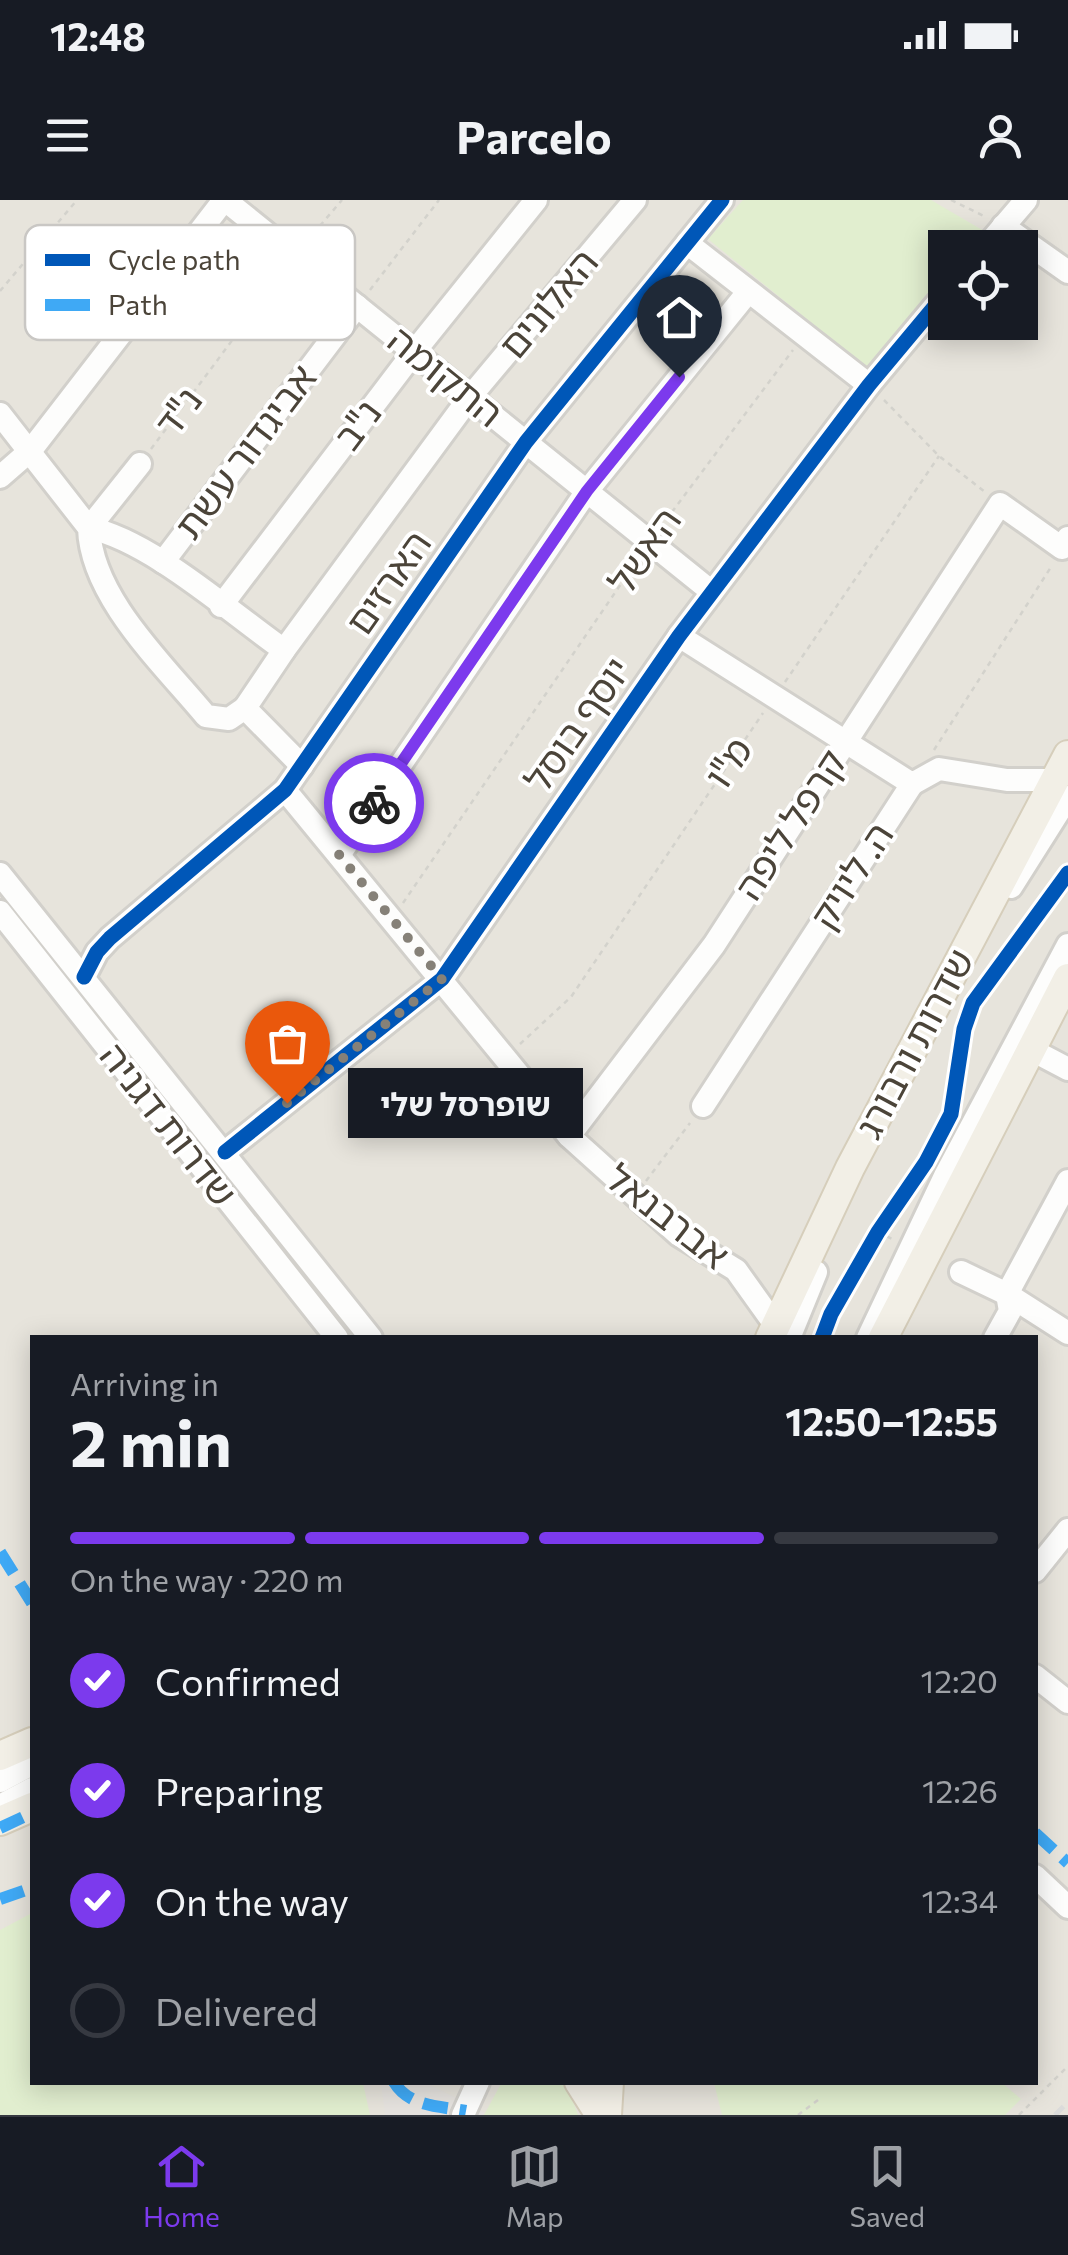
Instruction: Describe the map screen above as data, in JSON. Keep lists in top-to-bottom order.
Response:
{
  "streets": {
    "main road": ["שדרות ורבורג"],
    "street": [
      "האלונים",
      "התקומה",
      "נ\"ד",
      "נ\"ב",
      "אביגדור עשת",
      "הארזים",
      "יוסף בוסל",
      "קרפל ליפה",
      "ה. ליויק",
      "שדרות דגניה",
      "אברבנאל"
    ],
    "path": ["האשל", "מ\"ו"]
  },
  "crossings": [
    ["האלונים", "התקומה"],
    ["התקומה", "נ\"ב"],
    ["התקומה", "אביגדור עשת"],
    ["התקומה", "האשל"],
    ["התקומה", "הארזים"],
    ["התקומה", "יוסף בוסל"],
    ["האשל", "אברבנאל"],
    ["הארזים", "שדרות דגניה"],
    ["הארזים", "אברבנאל"],
    ["יוסף בוסל", "שדרות דגניה"],
    ["יוסף בוסל", "אברבנאל"],
    ["מ\"ו", "אברבנאל"],
    ["קרפל ליפה", "אברבנאל"],
    ["שדרות ורבורג", "אברבנאל"]
  ],
  "places": ["שופרסל שלי"],
  "legend": ["Cycle path", "Path"],
  "page": {
    "status": "12:48",
    "header": "Parcelo",
    "bubble": "שופרסל שלי",
    "heading": ["2 min", "Arriving in", "12:50–12:55"],
    "bar": "On the way · 220 m",
    "list": [
      ["Confirmed", "12:20"],
      ["Preparing", "12:26"],
      ["On the way", "12:34"],
      "Delivered"
    ],
    "tabs": ["Home", "Map", "Saved"]
  }
}
